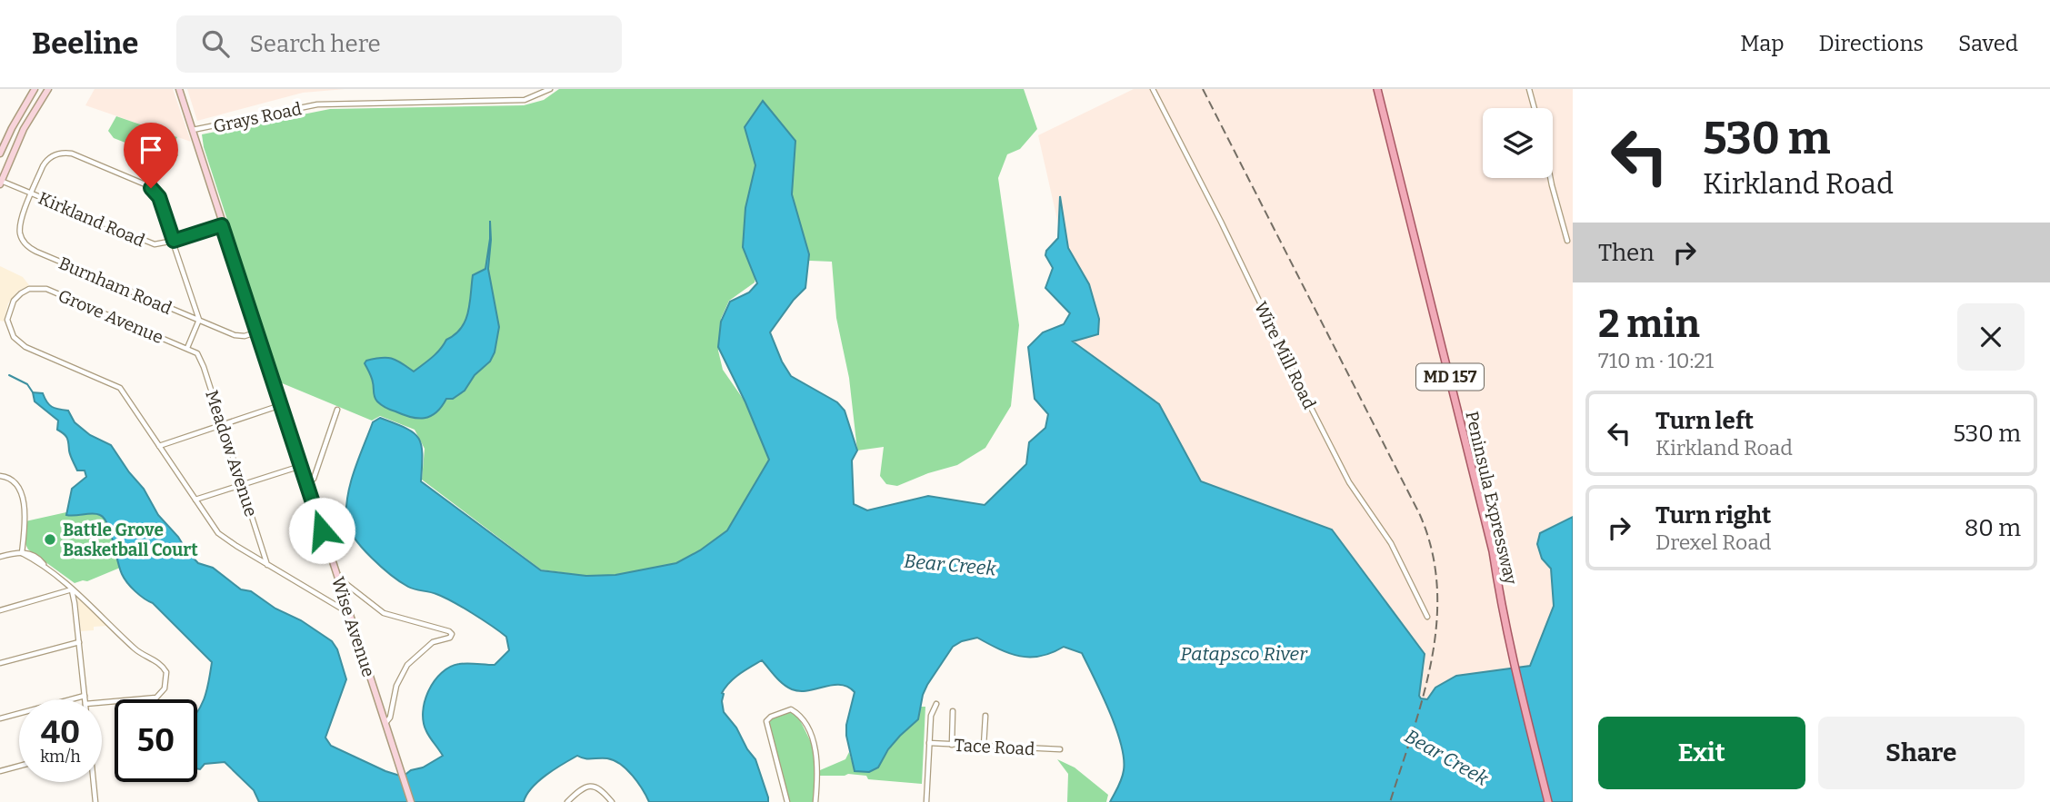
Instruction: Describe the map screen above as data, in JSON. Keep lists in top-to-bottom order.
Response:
{
  "streets": {
    "main road": ["MD 157", "Peninsula Expressway", "Wise Avenue"],
    "street": [
      "Grays Road",
      "Kirkland Road",
      "Burnham Road",
      "Grove Avenue",
      "Wire Mill Road",
      "Meadow Avenue",
      "Tace Road"
    ]
  },
  "crossings": [
    ["Grays Road", "Wise Avenue"],
    ["Kirkland Road", "Burnham Road"],
    ["Kirkland Road", "Wise Avenue"],
    ["Burnham Road", "Wise Avenue"],
    ["Grove Avenue", "Meadow Avenue"]
  ],
  "water": ["Bear Creek", "Patapsco River"],
  "places": ["Battle Grove Basketball Court"],
  "page": {
    "header": "Beeline",
    "search": "Search here",
    "nav": ["Map", "Directions", "Saved"],
    "turn": ["530 m", "Kirkland Road"],
    "then": "Then",
    "heading": ["2 min", "710 m · 10:21"],
    "list": [
      {
        "name": "Turn left",
        "note": "Kirkland Road",
        "value": "530 m"
      },
      {
        "name": "Turn right",
        "note": "Drexel Road",
        "value": "80 m"
      }
    ],
    "speed": "40 km/h",
    "limit": "50",
    "buttons": ["Exit", "Share"]
  }
}
